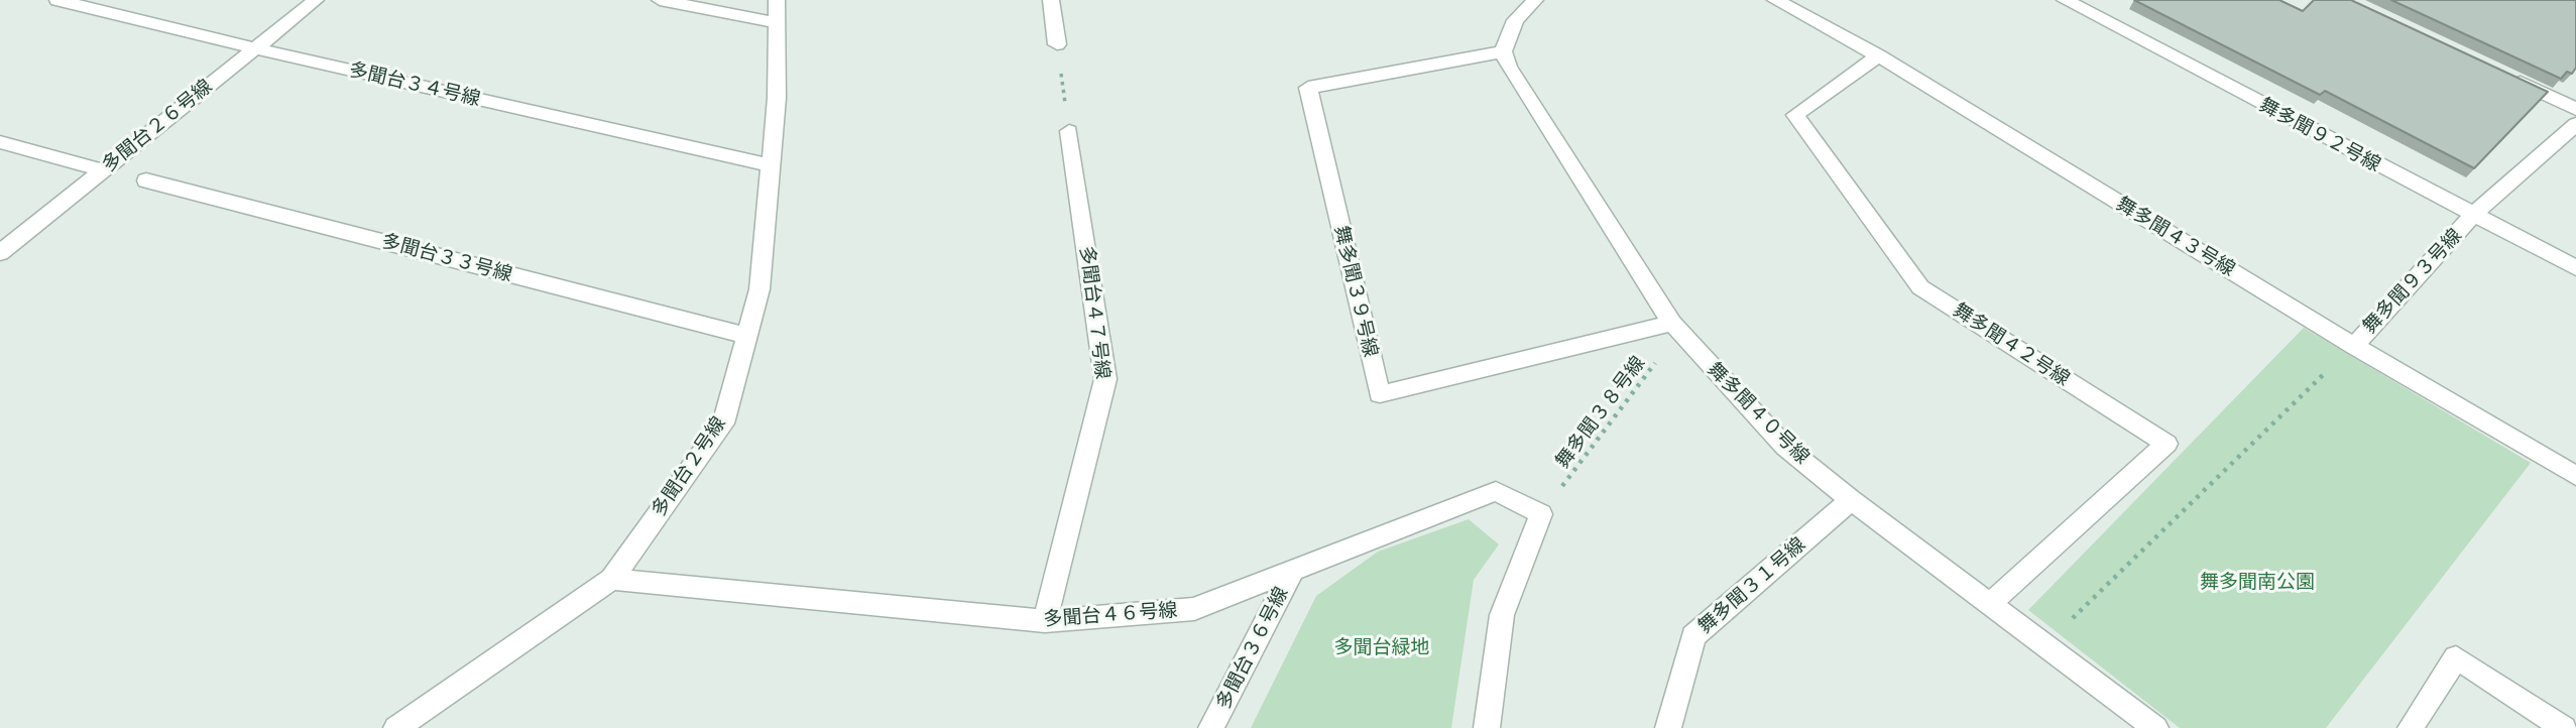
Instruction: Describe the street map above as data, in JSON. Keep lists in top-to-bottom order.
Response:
{
  "streets": {
    "street": [
      "多聞台３４号線",
      "多聞台２６号線",
      "舞多聞９２号線",
      "舞多聞４３号線",
      "多聞台３３号線",
      "舞多聞９３号線",
      "舞多聞３９号線",
      "多聞台４７号線",
      "舞多聞４２号線",
      "舞多聞４０号線",
      "多聞台２号線",
      "舞多聞３１号線",
      "多聞台４６号線",
      "多聞台３６号線"
    ],
    "path": ["舞多聞３８号線"]
  },
  "crossings": [
    ["多聞台３４号線", "多聞台２６号線"],
    ["多聞台３４号線", "多聞台２号線"],
    ["舞多聞９２号線", "舞多聞９３号線"],
    ["舞多聞４３号線", "舞多聞９３号線"],
    ["舞多聞４３号線", "舞多聞４２号線"],
    ["多聞台３３号線", "多聞台２号線"],
    ["舞多聞３９号線", "舞多聞３８号線"],
    ["舞多聞３９号線", "舞多聞４０号線"],
    ["多聞台４７号線", "多聞台４６号線"],
    ["舞多聞４２号線", "舞多聞４０号線"],
    ["舞多聞３８号線", "舞多聞４０号線"],
    ["舞多聞３８号線", "多聞台４６号線"],
    ["舞多聞４０号線", "舞多聞３１号線"],
    ["多聞台２号線", "多聞台４６号線"],
    ["多聞台４６号線", "多聞台３６号線"]
  ],
  "parks": ["舞多聞南公園", "多聞台緑地"]
}
